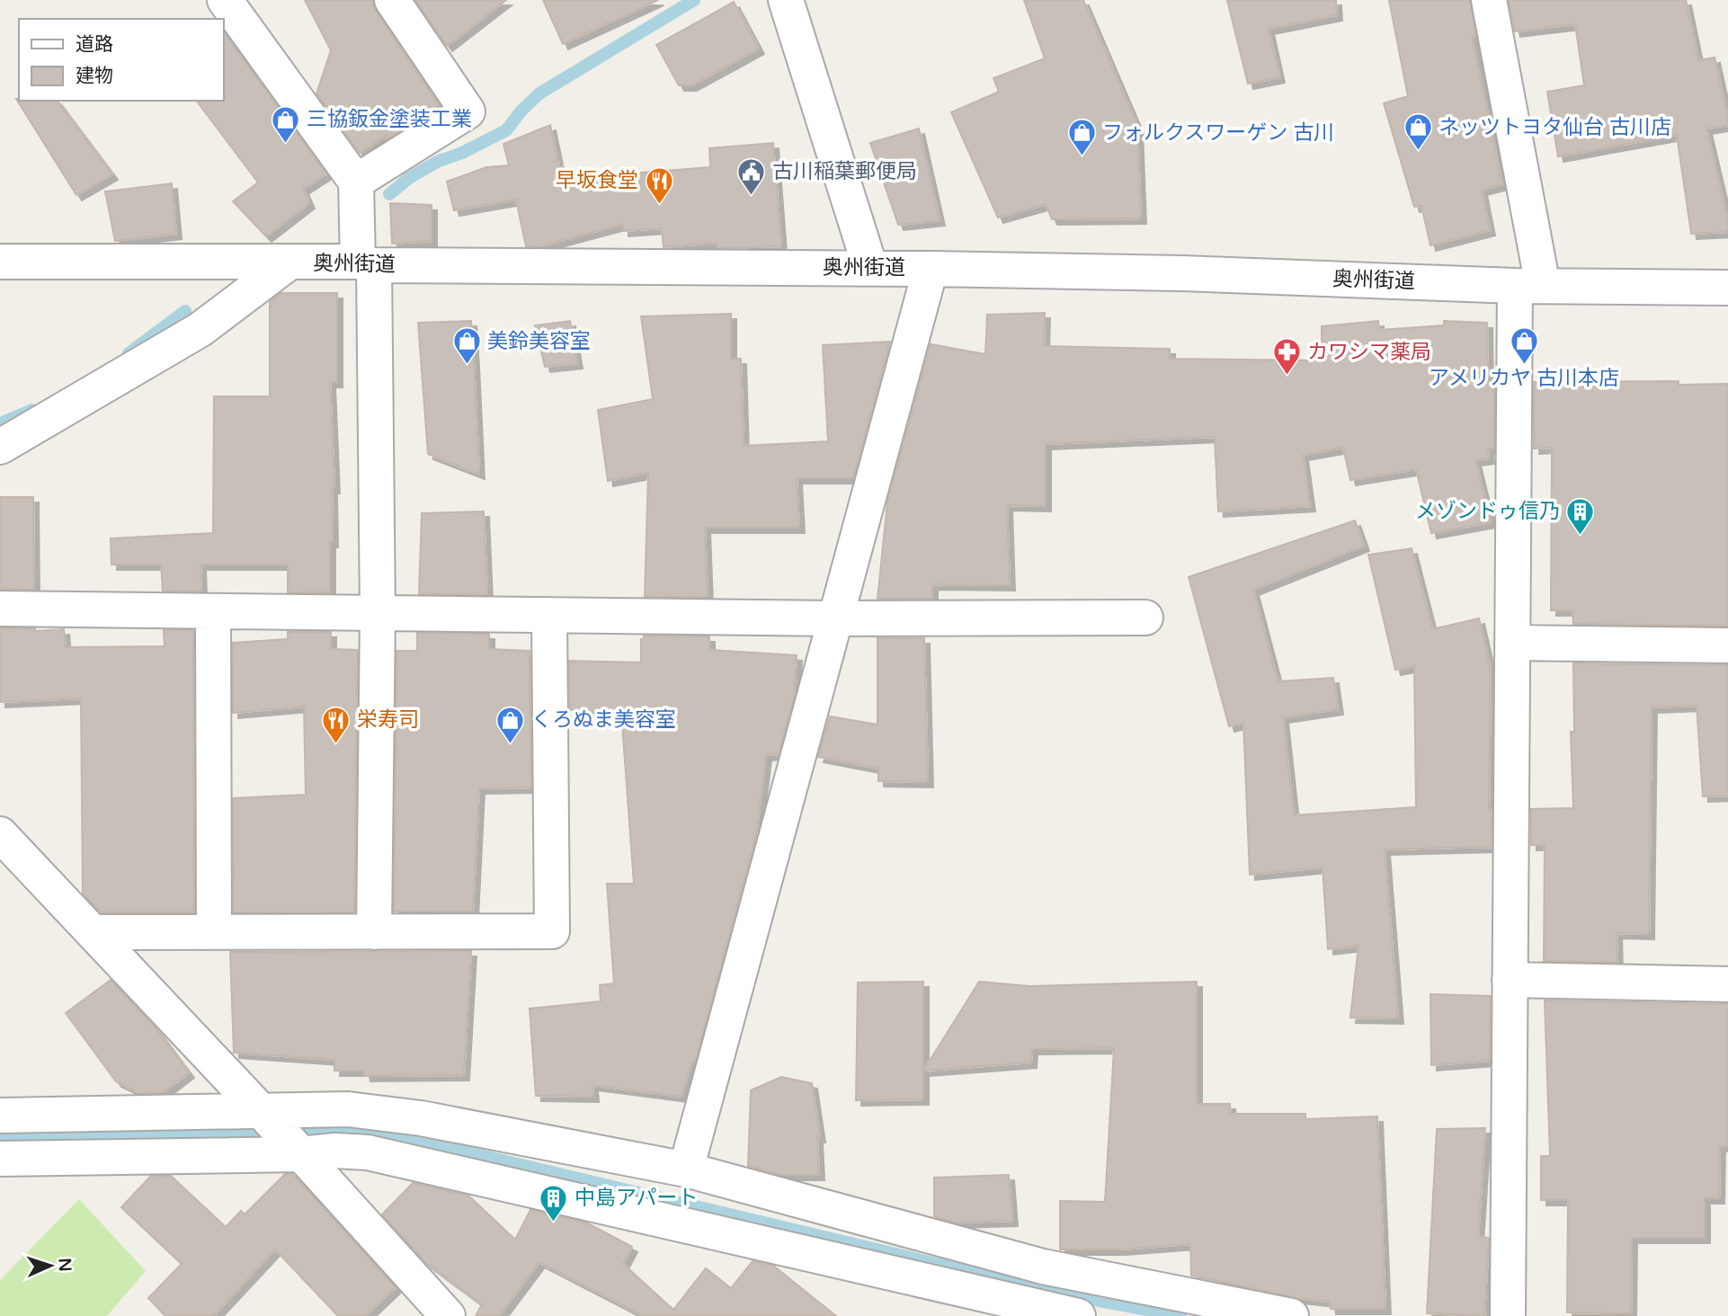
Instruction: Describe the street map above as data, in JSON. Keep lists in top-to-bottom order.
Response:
{
  "streets": {
    "street": ["奥州街道"]
  },
  "places": {
    "shop": [
      "三協鈑金塗装工業",
      "ネッツトヨタ仙台 古川店",
      "フォルクスワーゲン 古川",
      "美鈴美容室",
      "アメリカヤ 古川本店",
      "くろぬま美容室"
    ],
    "public building": ["古川稲葉郵便局"],
    "restaurant": ["早坂食堂", "栄寿司"],
    "pharmacy": ["カワシマ薬局"],
    "building": ["メゾンドゥ信乃", "中島アパート"]
  },
  "legend": ["道路", "建物"],
  "north": "right"
}
